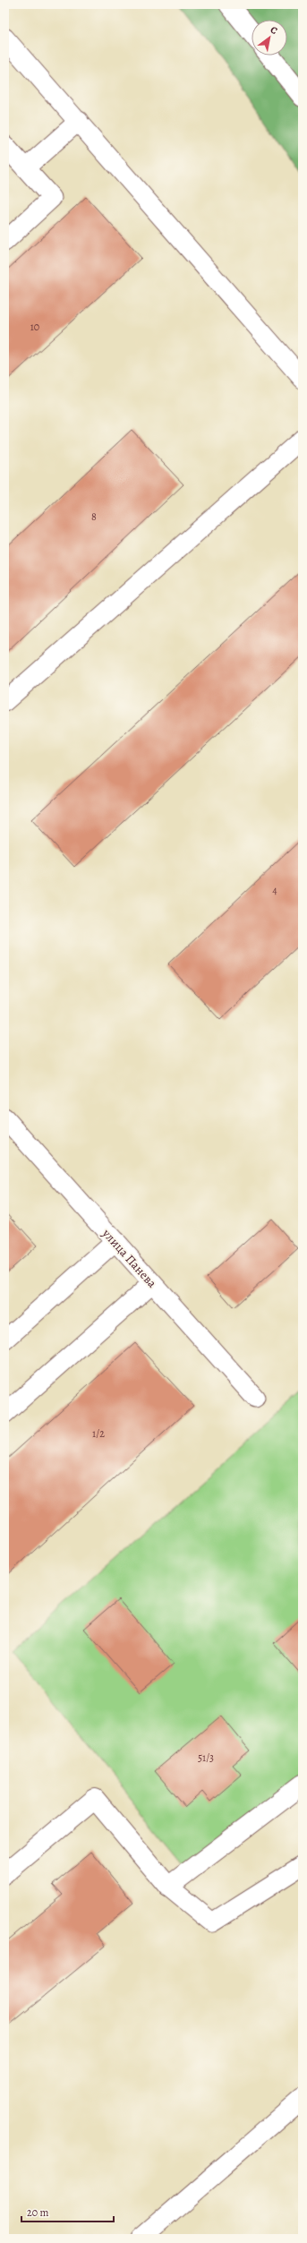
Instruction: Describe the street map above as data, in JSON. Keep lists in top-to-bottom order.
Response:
{
  "streets": {
    "lane": ["улица Панева"]
  },
  "house_numbers": [
    "10",
    "8",
    "4",
    "1/2",
    "51/3"
  ],
  "scale_bar": "20 m",
  "north": "top right"
}
